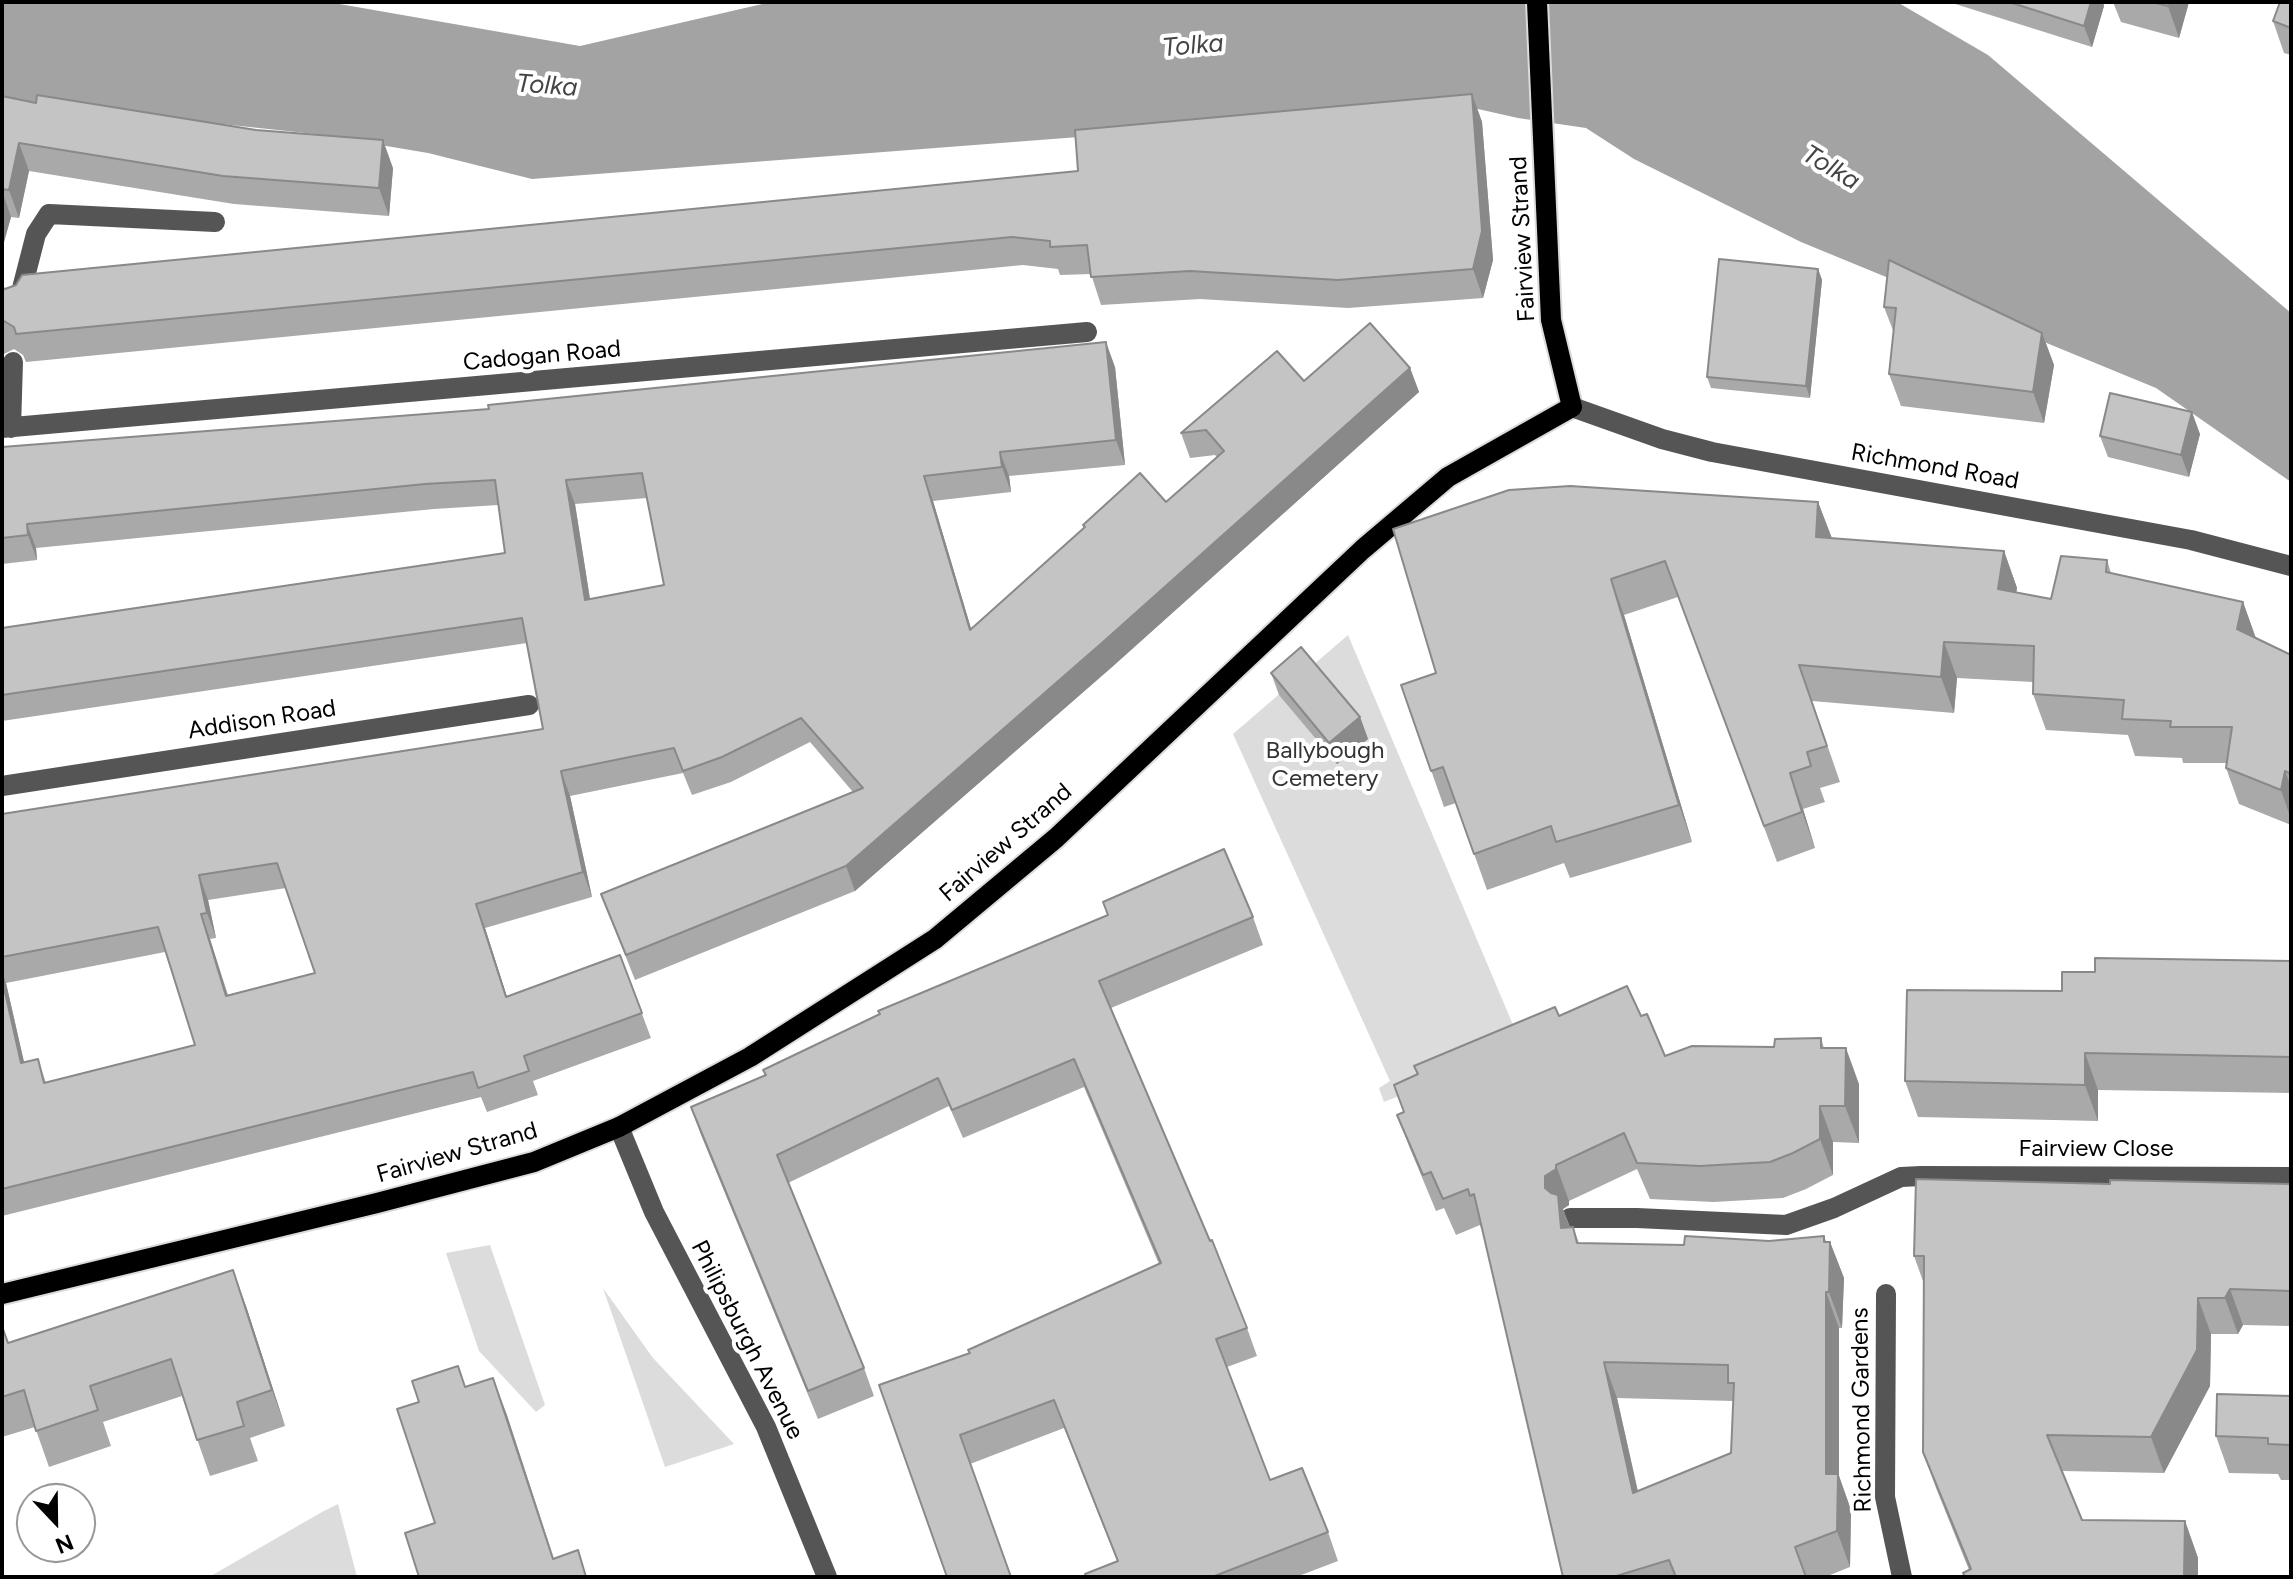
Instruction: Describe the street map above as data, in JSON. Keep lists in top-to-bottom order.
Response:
{
  "streets": {
    "main road": ["Fairview Strand"],
    "street": [
      "Cadogan Road",
      "Richmond Road",
      "Addison Road",
      "Fairview Close",
      "Philipsburgh Avenue",
      "Richmond Gardens"
    ]
  },
  "crossings": [
    ["Fairview Strand", "Richmond Road"],
    ["Fairview Strand", "Philipsburgh Avenue"]
  ],
  "water": ["Tolka"],
  "parks": ["Ballybough Cemetery"],
  "north": "bottom"
}
